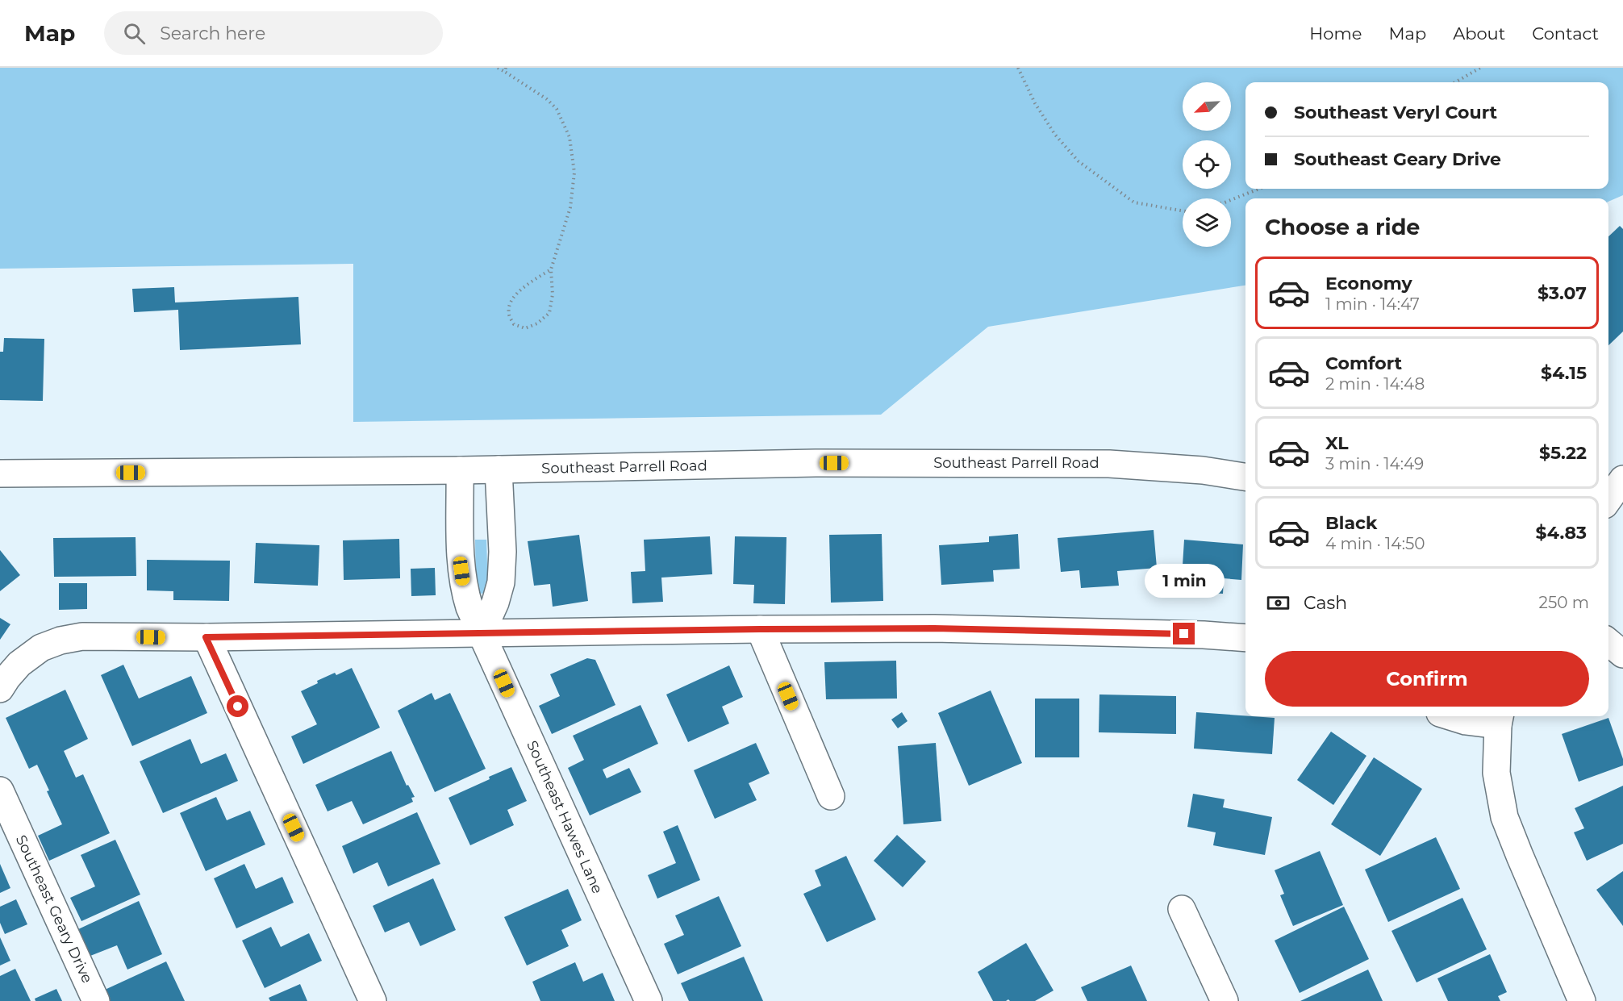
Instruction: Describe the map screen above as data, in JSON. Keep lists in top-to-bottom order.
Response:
{
  "streets": {
    "street": ["Southeast Parrell Road", "Southeast Hawes Lane", "Southeast Geary Drive"]
  },
  "crossings": [
    ["Southeast Parrell Road", "Southeast Hawes Lane"]
  ],
  "north": "bottom left",
  "page": {
    "header": "Map",
    "search": "Search here",
    "nav": [
      "Home",
      "Map",
      "About",
      "Contact"
    ],
    "banner": ["Southeast Veryl Court", "Southeast Geary Drive"],
    "heading": "Choose a ride",
    "list": [
      {
        "name": "Economy",
        "note": "1 min · 14:47",
        "value": "$3.07"
      },
      {
        "name": "Comfort",
        "note": "2 min · 14:48",
        "value": "$4.15"
      },
      {
        "name": "XL",
        "note": "3 min · 14:49",
        "value": "$5.22"
      },
      {
        "name": "Black",
        "note": "4 min · 14:50",
        "value": "$4.83"
      }
    ],
    "bubble": "1 min",
    "pay": ["Cash", "250 m"],
    "buttons": "Confirm"
  }
}
